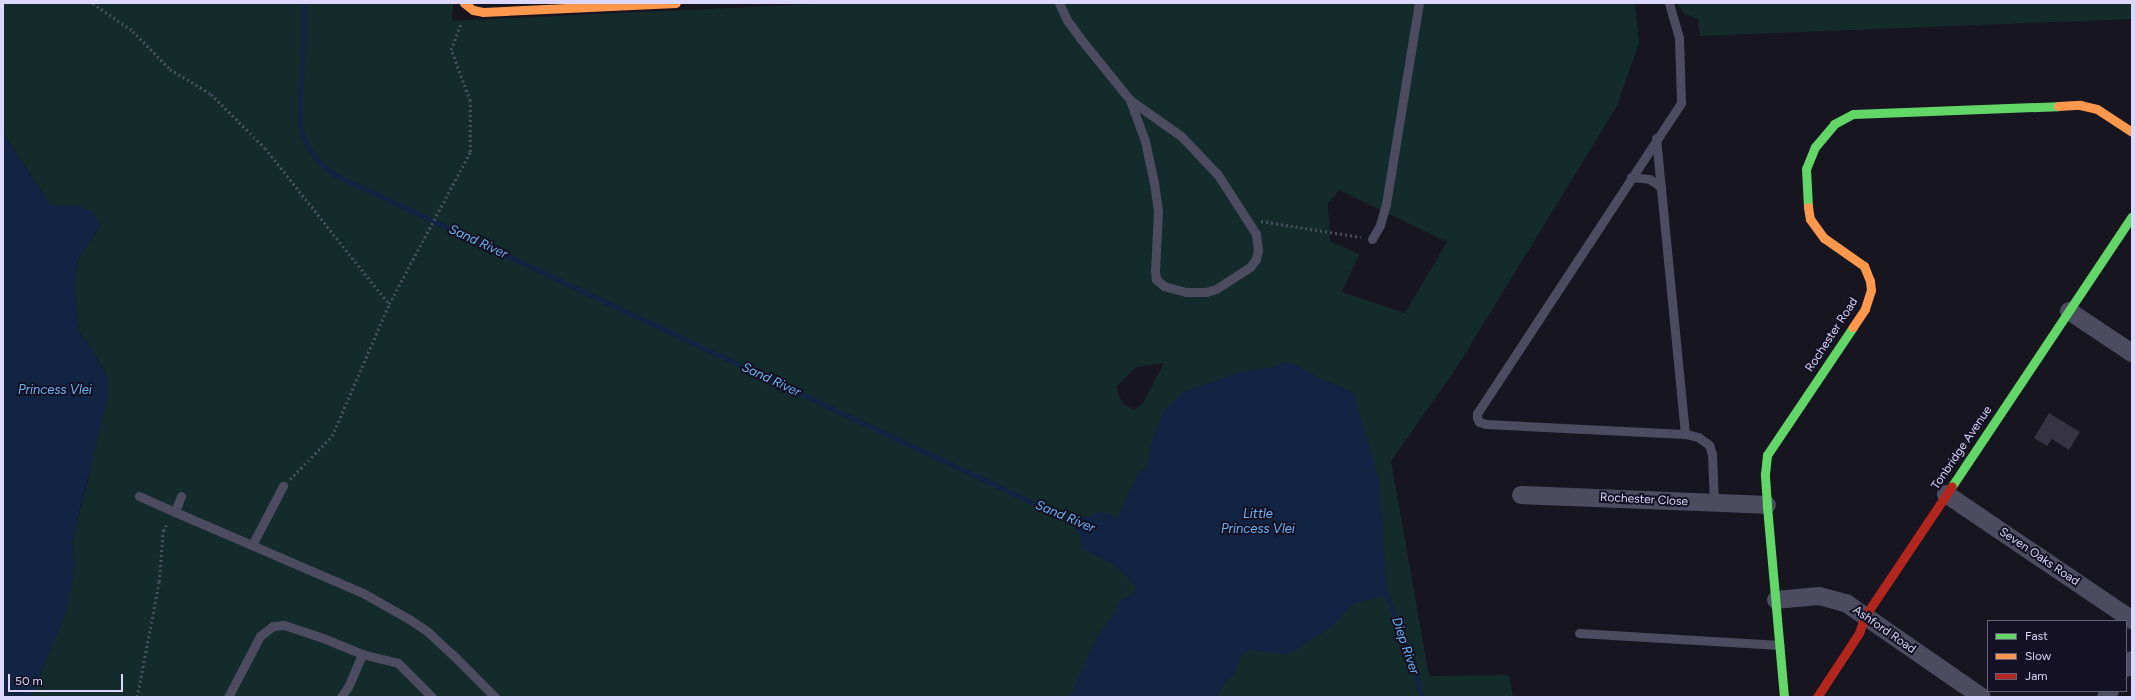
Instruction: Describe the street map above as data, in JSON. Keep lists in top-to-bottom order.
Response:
{
  "streets": {
    "street": [
      "Rochester Road",
      "Tonbridge Avenue",
      "Rochester Close",
      "Seven Oaks Road",
      "Ashford Road"
    ]
  },
  "crossings": [
    ["Rochester Road", "Rochester Close"],
    ["Rochester Road", "Ashford Road"],
    ["Tonbridge Avenue", "Seven Oaks Road"],
    ["Tonbridge Avenue", "Ashford Road"]
  ],
  "water": [
    "Sand River",
    "Princess Vlei",
    "Little Princess Vlei",
    "Diep River"
  ],
  "legend": ["Fast", "Slow", "Jam"],
  "scale_bar": "50 m"
}
